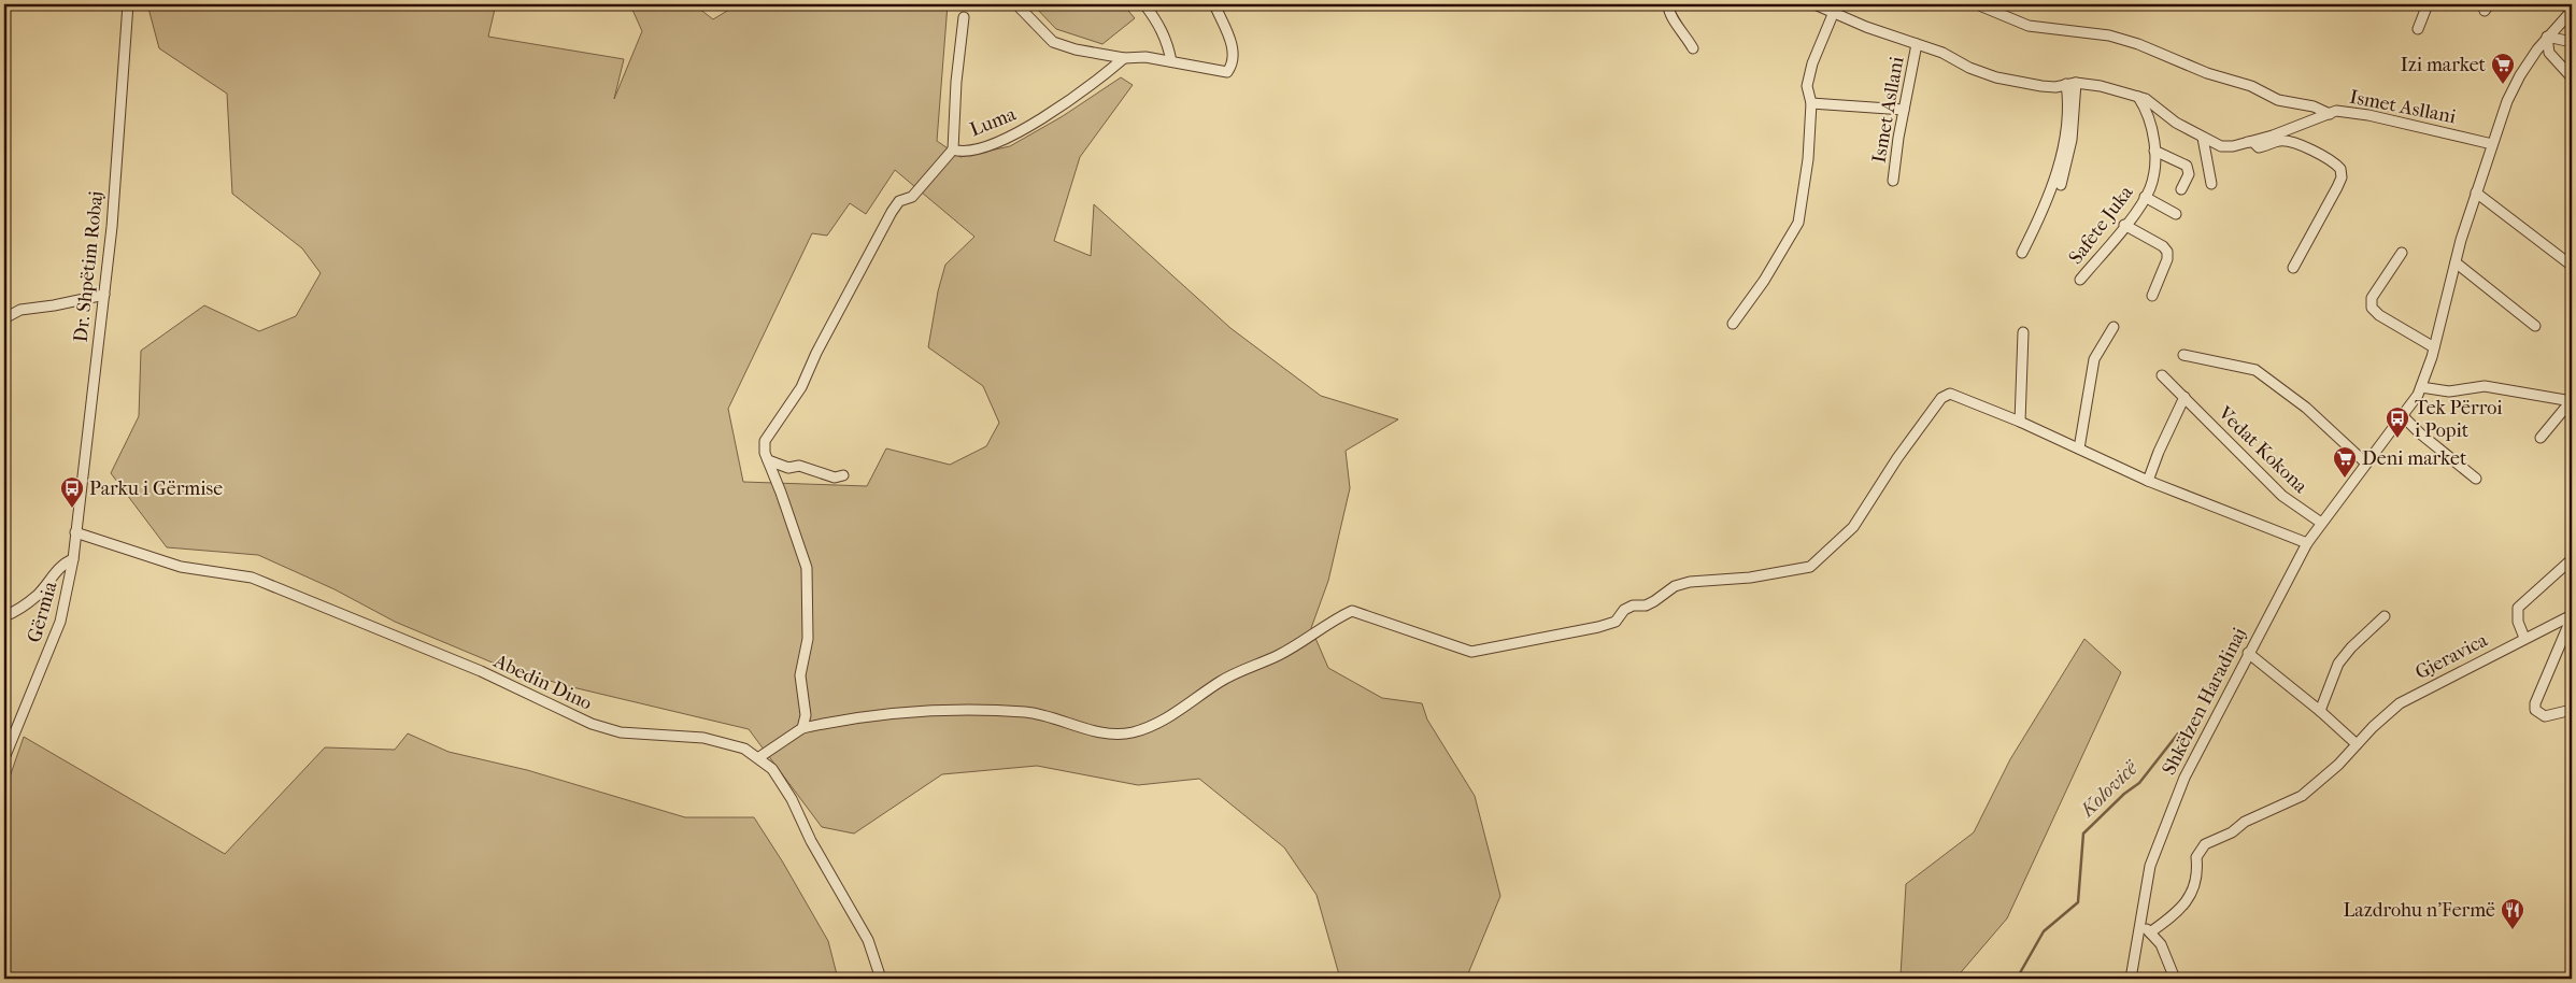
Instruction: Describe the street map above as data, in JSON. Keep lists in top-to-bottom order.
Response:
{
  "streets": {
    "street": [
      "Ismet Asllani",
      "Luma",
      "Safete Juka",
      "Dr. Shpëtim Robaj",
      "Vedat Kokona",
      "Gërmia",
      "Gjeravica",
      "Abedin Dino",
      "Shkëlzen Haradinaj"
    ]
  },
  "crossings": [
    ["Ismet Asllani", "Safete Juka"],
    ["Ismet Asllani", "Shkëlzen Haradinaj"],
    ["Dr. Shpëtim Robaj", "Gërmia"],
    ["Dr. Shpëtim Robaj", "Abedin Dino"],
    ["Vedat Kokona", "Shkëlzen Haradinaj"],
    ["Gërmia", "Abedin Dino"]
  ],
  "water": ["Kolovicë"],
  "places": {
    "supermarket": ["Izi market", "Deni market"],
    "bus stop": ["Tek Përroi i Popit", "Parku i Gërmise"],
    "restaurant": ["Lazdrohu n’Fermë"]
  }
}
